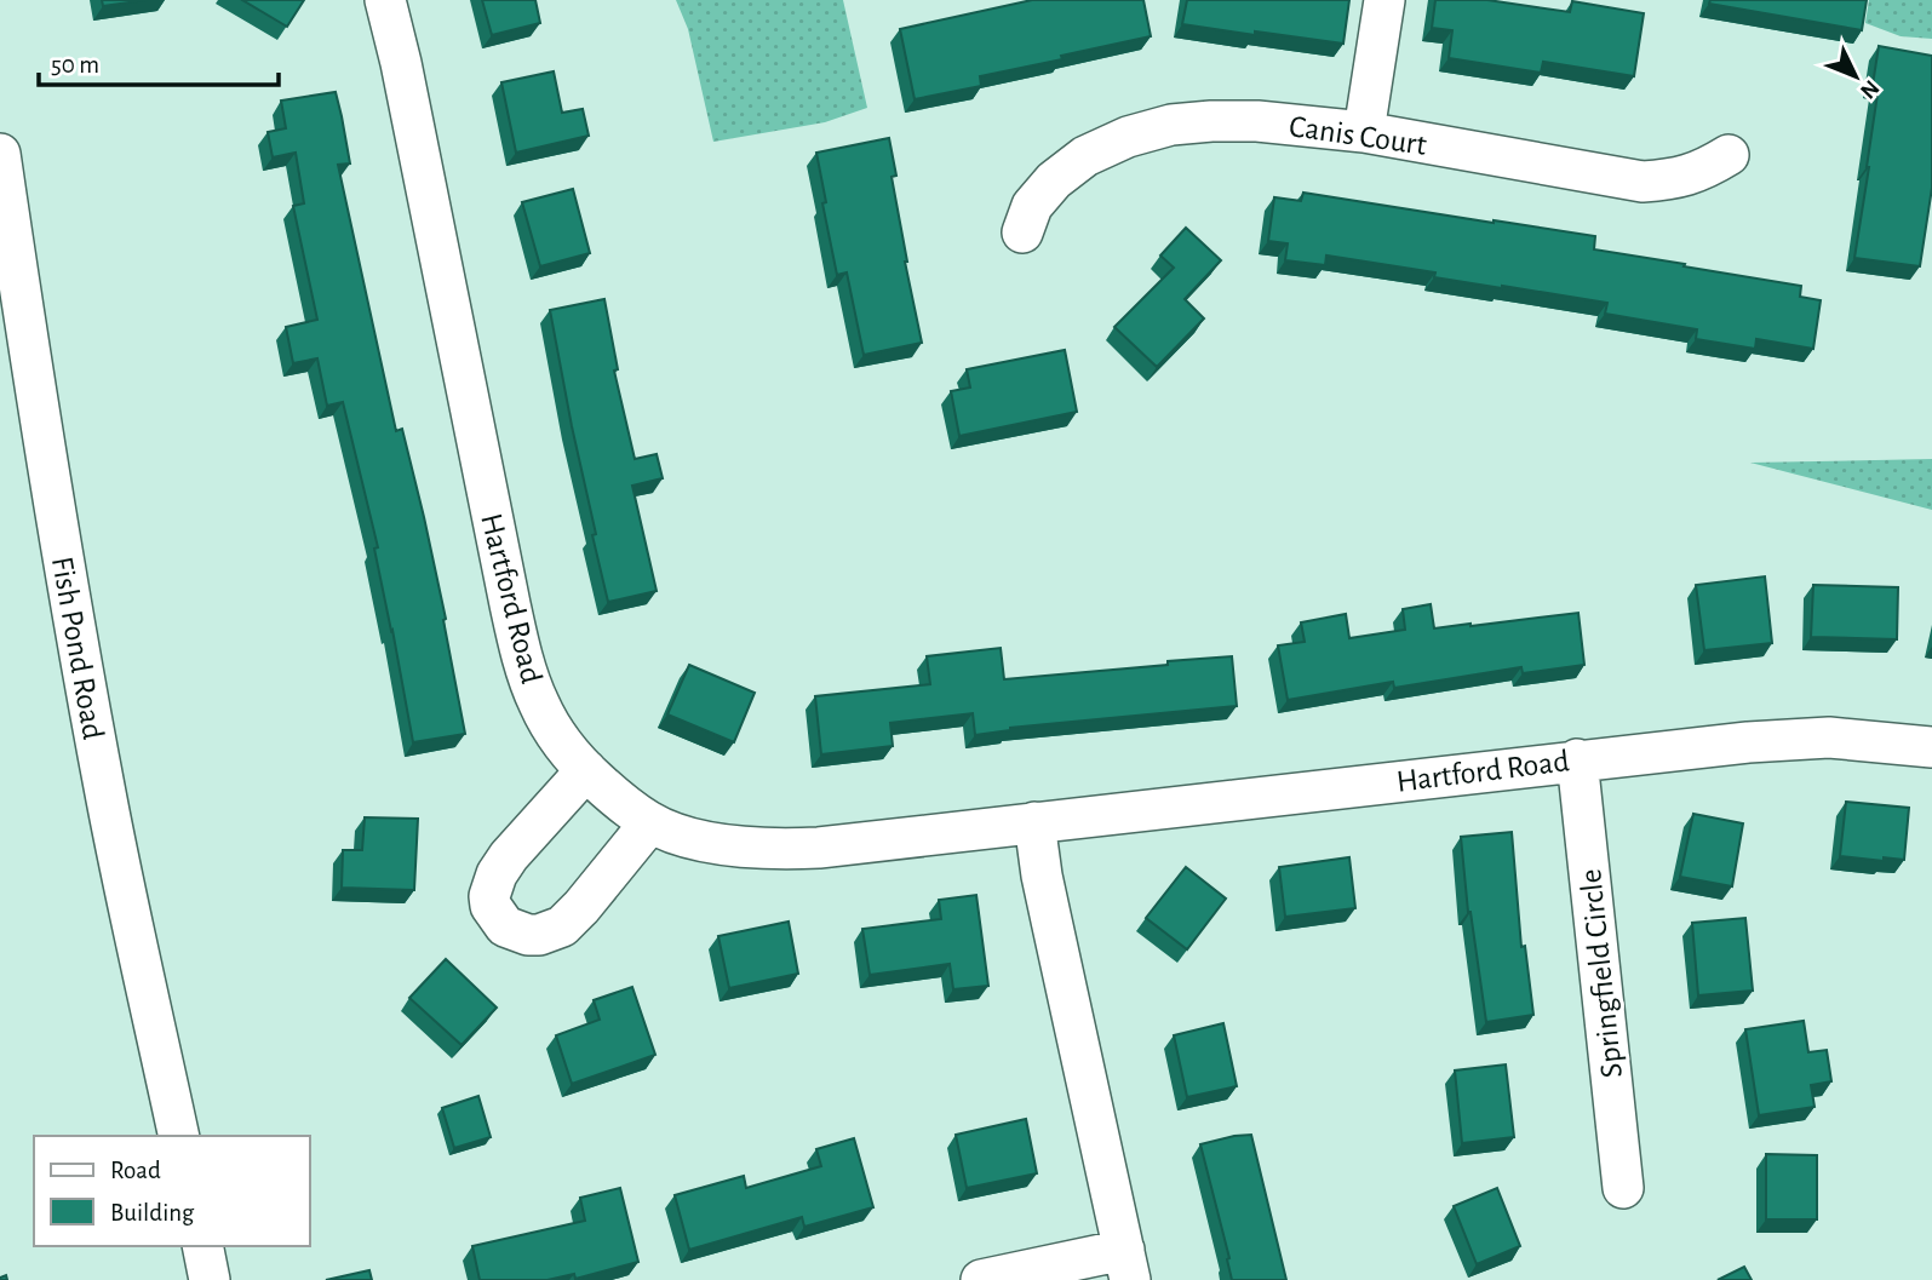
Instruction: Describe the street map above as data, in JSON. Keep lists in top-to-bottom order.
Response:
{
  "streets": {
    "street": [
      "Canis Court",
      "Hartford Road",
      "Fish Pond Road",
      "Springfield Circle"
    ]
  },
  "crossings": [
    ["Hartford Road", "Springfield Circle"]
  ],
  "legend": ["Road", "Building"],
  "scale_bar": "50 m",
  "north": "bottom right"
}
